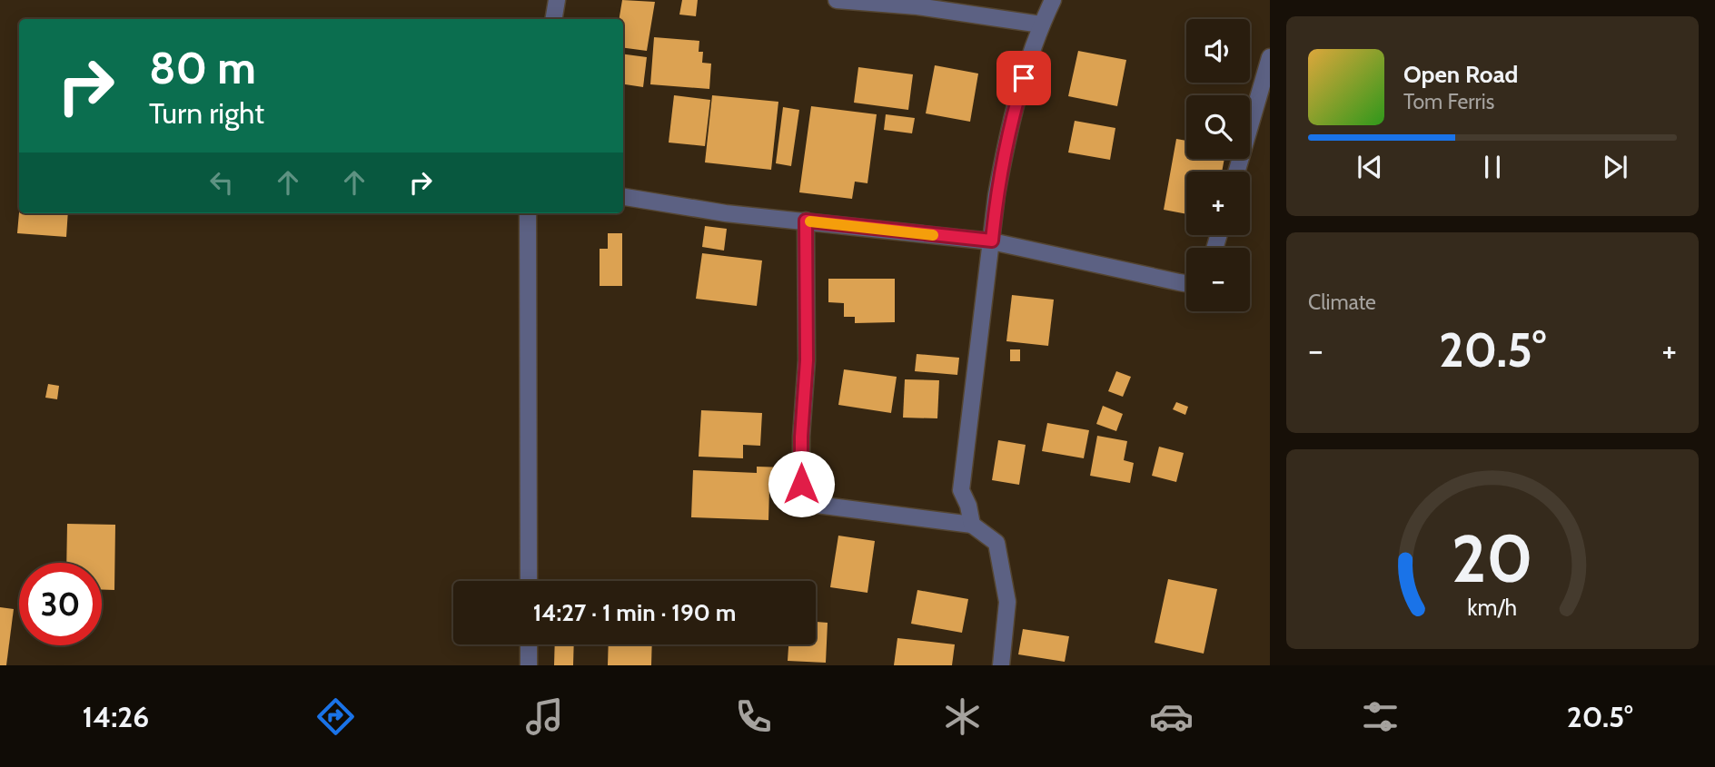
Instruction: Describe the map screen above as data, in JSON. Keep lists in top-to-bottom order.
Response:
{
  "page": {
    "map_buttons": ["+", "−"],
    "turn": ["80 m", "Turn right"],
    "song": ["Open Road", "Tom Ferris"],
    "tile": "Climate",
    "heat": ["−", "20.5°", "+"],
    "limit": "30",
    "trip": "14:27 · 1 min · 190 m",
    "tabs": ["14:26", "20.5°"],
    "gauge": ["20", "km/h"]
  }
}
